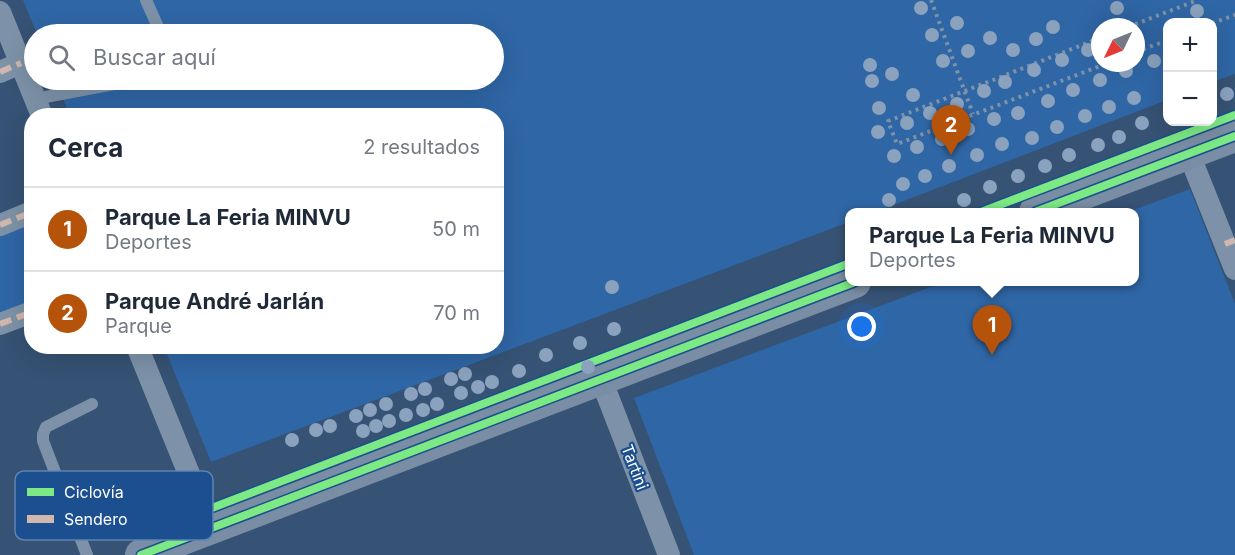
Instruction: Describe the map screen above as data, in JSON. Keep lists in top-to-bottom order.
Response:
{
  "streets": {
    "street": ["Tartini"]
  },
  "legend": ["Ciclovía", "Sendero"],
  "north": "bottom left",
  "page": {
    "map_buttons": ["+", "−"],
    "search": "Buscar aquí",
    "pins": ["2", "1"],
    "heading": ["Cerca", "2 resultados"],
    "list": [
      {
        "mark": "1",
        "name": "Parque La Feria MINVU",
        "note": "Deportes",
        "value": "50 m"
      },
      {
        "mark": "2",
        "name": "Parque André Jarlán",
        "note": "Parque",
        "value": "70 m"
      }
    ],
    "popup": ["Parque La Feria MINVU", "Deportes"]
  }
}
